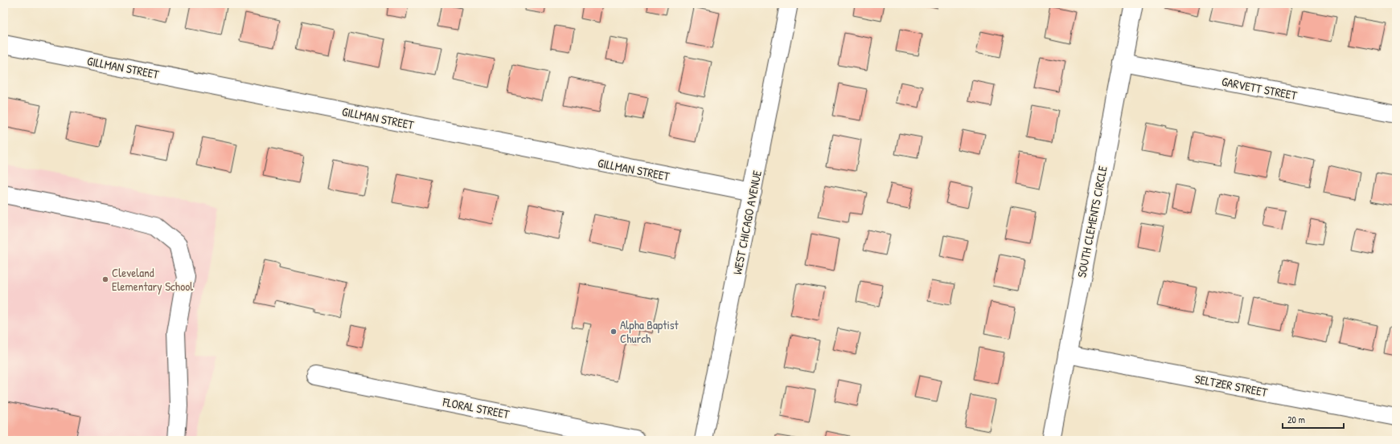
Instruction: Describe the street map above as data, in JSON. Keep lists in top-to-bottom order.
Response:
{
  "streets": {
    "street": [
      "GILLMAN STREET",
      "GARVETT STREET",
      "SOUTH CLEMENTS CIRCLE",
      "WEST CHICAGO AVENUE",
      "SELTZER STREET",
      "FLORAL STREET"
    ]
  },
  "crossings": [
    ["GILLMAN STREET", "WEST CHICAGO AVENUE"],
    ["GARVETT STREET", "SOUTH CLEMENTS CIRCLE"],
    ["SOUTH CLEMENTS CIRCLE", "SELTZER STREET"]
  ],
  "places": ["Cleveland Elementary School", "Alpha Baptist Church"],
  "scale_bar": "20 m"
}
